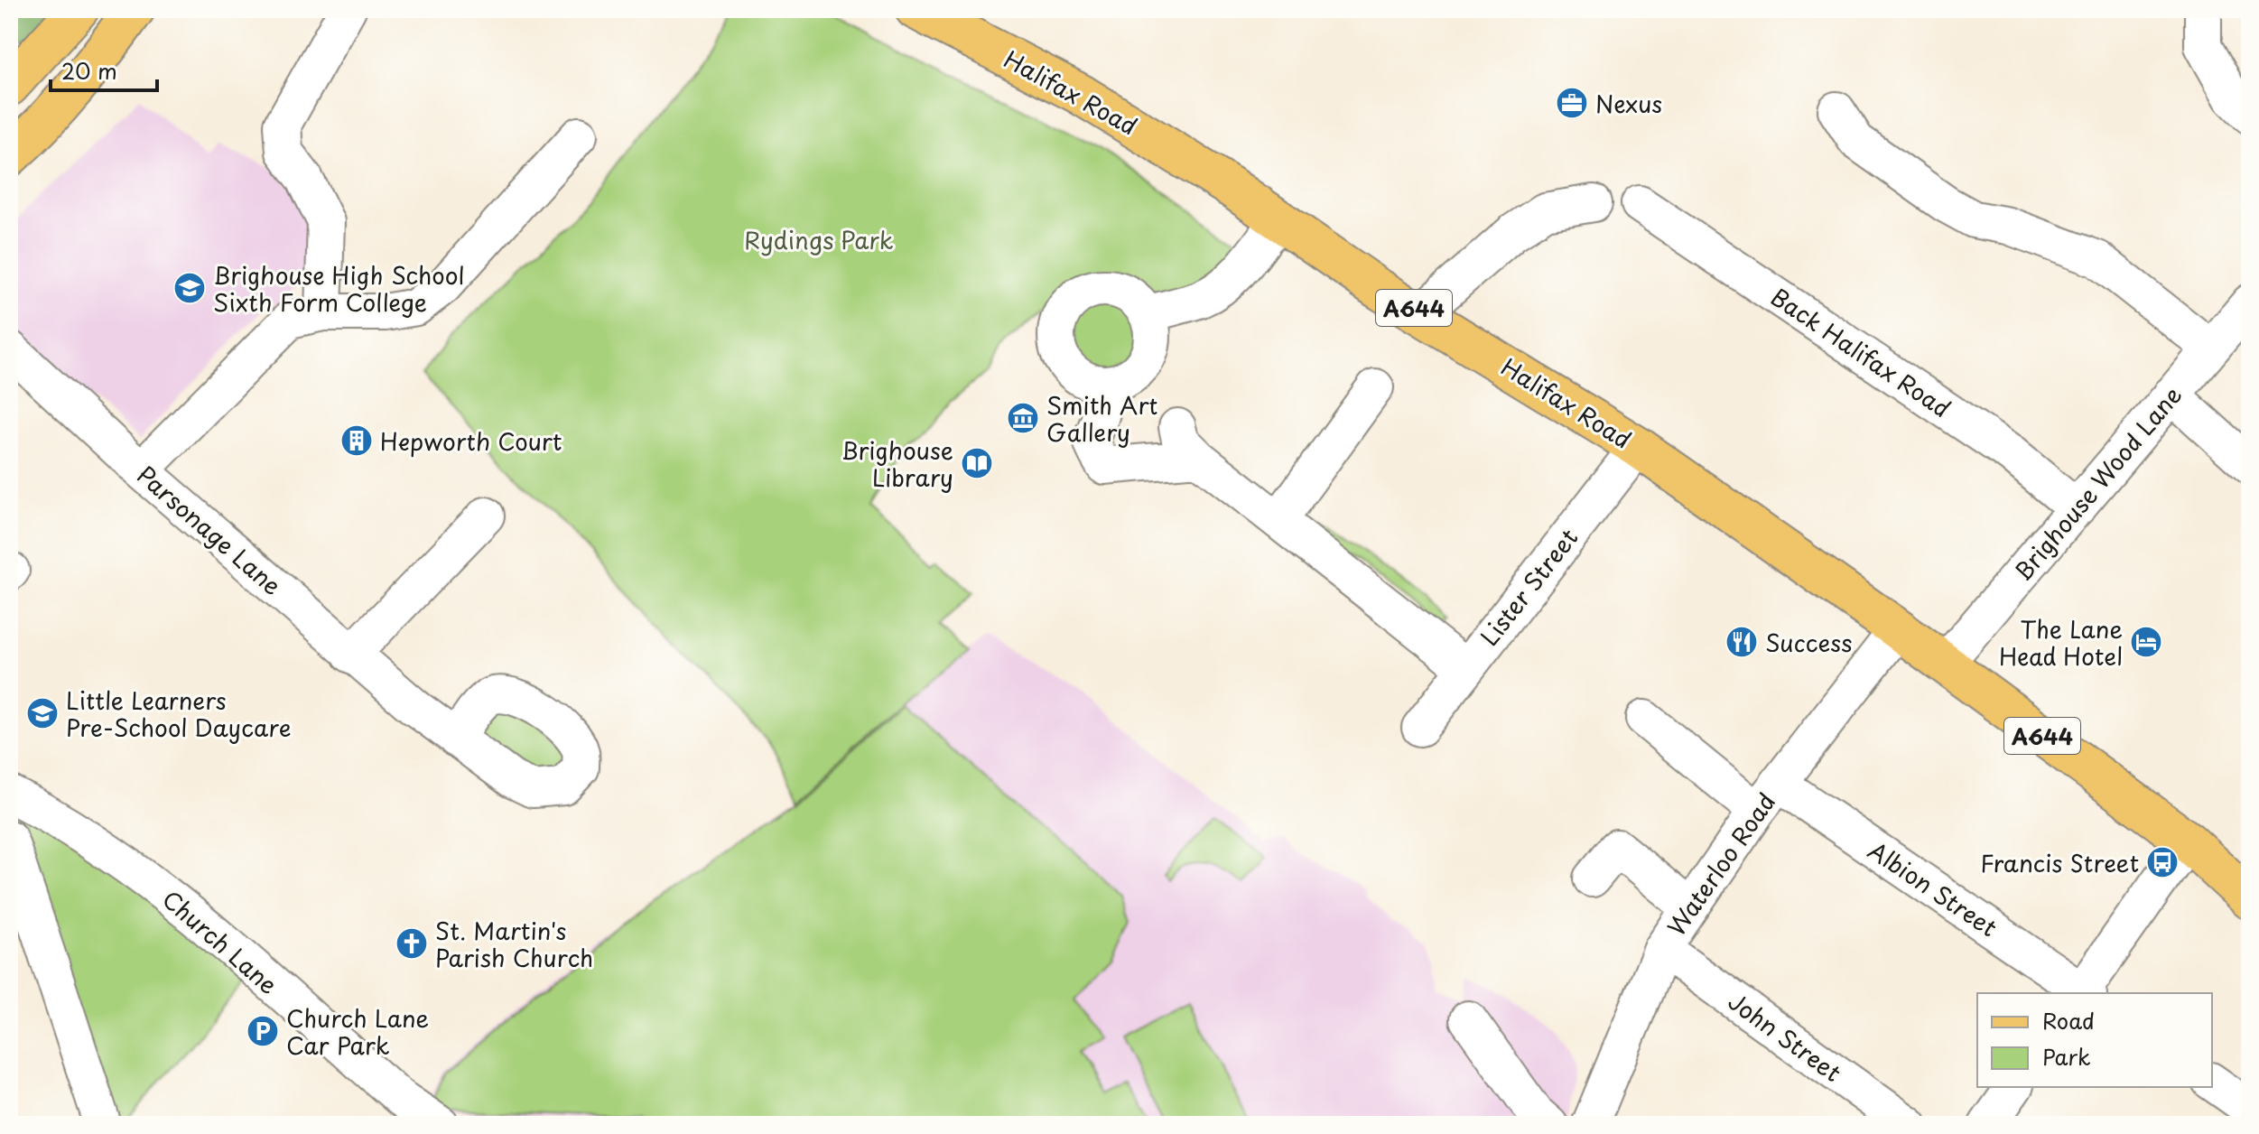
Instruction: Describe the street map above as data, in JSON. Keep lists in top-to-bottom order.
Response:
{
  "streets": {
    "main road": ["Halifax Road", "A644"],
    "street": [
      "Back Halifax Road",
      "Brighouse Wood Lane",
      "Parsonage Lane",
      "Lister Street",
      "Waterloo Road",
      "Albion Street",
      "Church Lane",
      "John Street"
    ]
  },
  "crossings": [
    ["Halifax Road", "A644"],
    ["Halifax Road", "Brighouse Wood Lane"],
    ["Halifax Road", "Lister Street"],
    ["Halifax Road", "Waterloo Road"],
    ["Back Halifax Road", "Brighouse Wood Lane"],
    ["Waterloo Road", "Albion Street"],
    ["Waterloo Road", "John Street"]
  ],
  "parks": ["Rydings Park"],
  "places": {
    "office": ["Nexus"],
    "school or university": ["Brighouse High School Sixth Form College", "Little Learners Pre-School Daycare"],
    "museum": ["Smith Art Gallery"],
    "building": ["Hepworth Court"],
    "library": ["Brighouse Library"],
    "restaurant": ["Success"],
    "hotel": ["The Lane Head Hotel"],
    "bus stop": ["Francis Street"],
    "church": ["St. Martin's Parish Church"],
    "parking": ["Church Lane Car Park"]
  },
  "legend": ["Road", "Park"],
  "scale_bar": "20 m"
}
